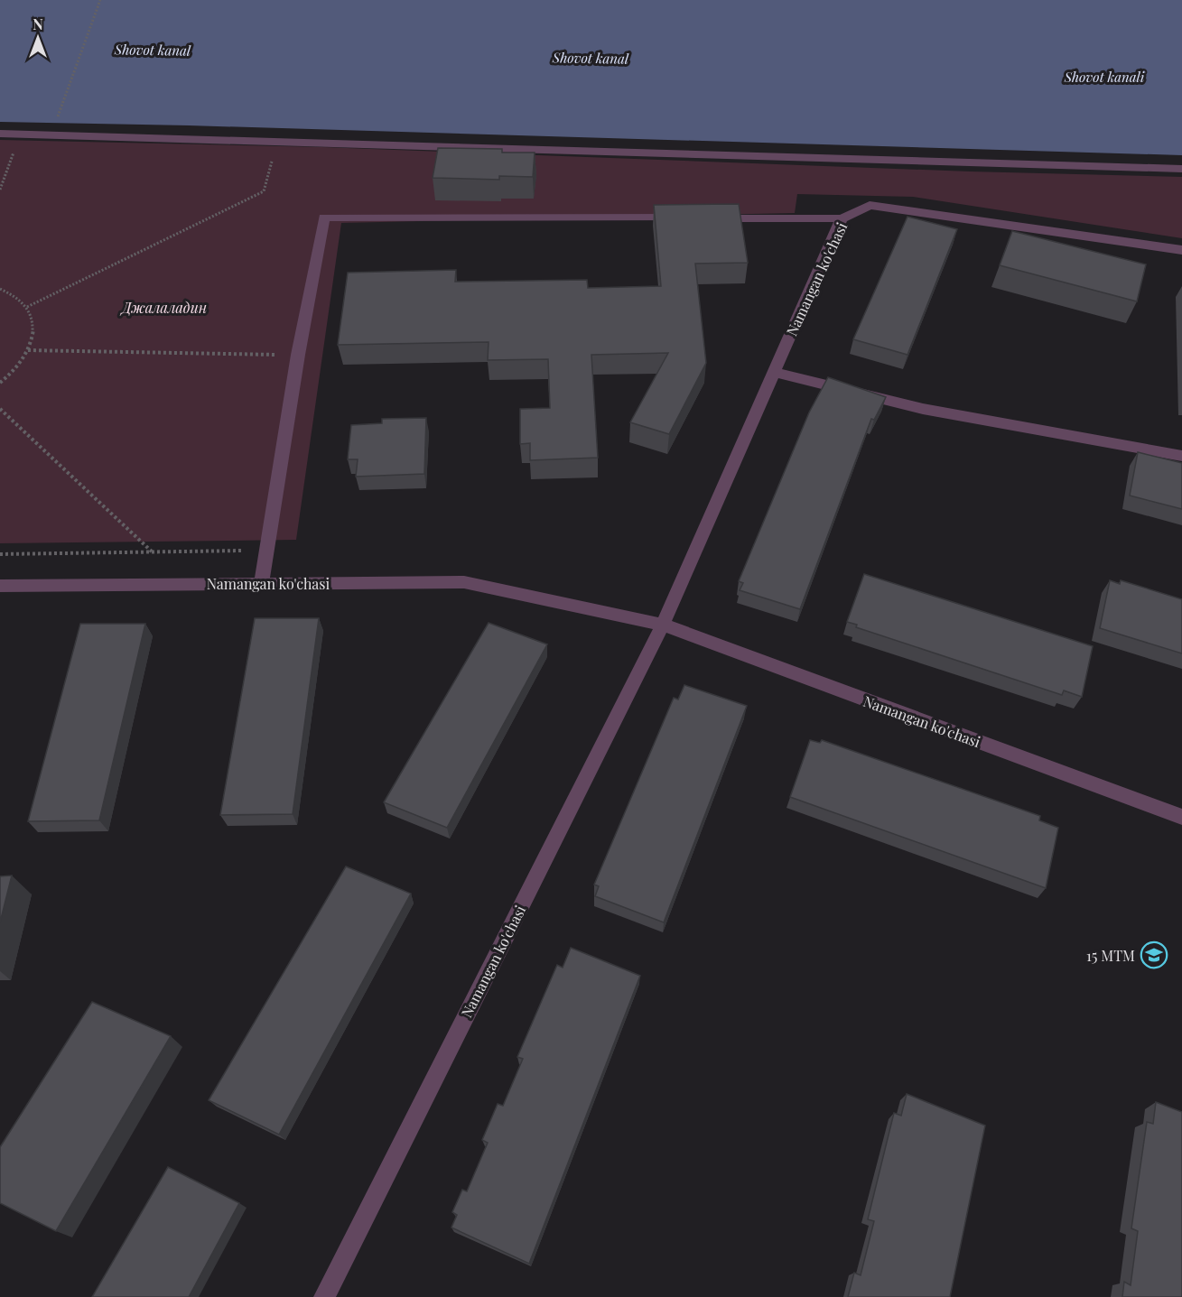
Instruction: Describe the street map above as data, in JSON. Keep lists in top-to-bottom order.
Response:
{
  "streets": {
    "street": ["Namangan ko'chasi"]
  },
  "water": ["Shovot kanal", "Shovot kanali"],
  "parks": ["Джалаладин"],
  "places": {
    "school or university": ["15 MTM"]
  },
  "north": "top"
}
